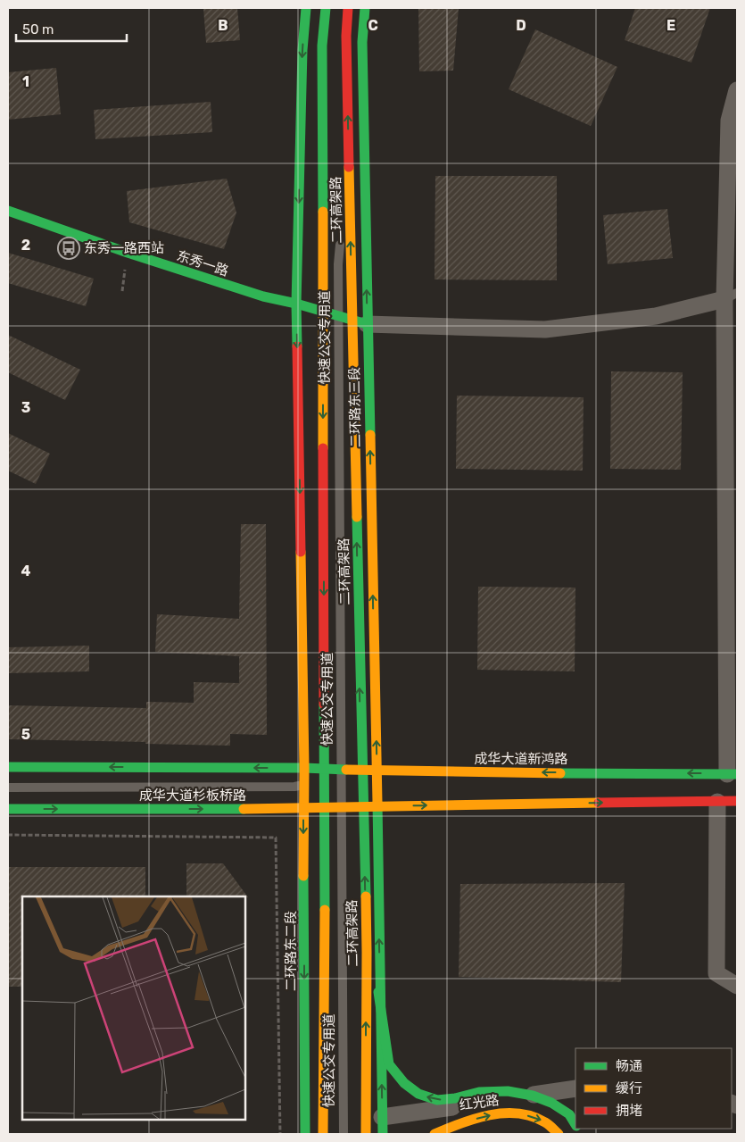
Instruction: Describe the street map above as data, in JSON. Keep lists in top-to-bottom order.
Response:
{
  "streets": {
    "main road": [
      "二环高架路",
      "东秀一路",
      "二环路东三段",
      "成华大道新鸿路",
      "成华大道杉板桥路",
      "二环路东二段"
    ],
    "street": ["红光路"],
    "lane": ["快速公交专用道"]
  },
  "crossings": [
    ["东秀一路", "二环路东三段"],
    ["二环路东三段", "成华大道新鸿路"],
    ["二环路东三段", "成华大道杉板桥路"],
    ["成华大道新鸿路", "成华大道杉板桥路"],
    ["成华大道新鸿路", "二环路东二段"],
    ["成华大道杉板桥路", "二环路东二段"]
  ],
  "places": {
    "bus stop": ["东秀一路西站"]
  },
  "legend": ["畅通", "缓行", "拥堵"],
  "scale_bar": "50 m",
  "grid": {
    "columns": [
      "B",
      "C",
      "D",
      "E"
    ],
    "rows": [
      "1",
      "2",
      "3",
      "4",
      "5"
    ]
  }
}
